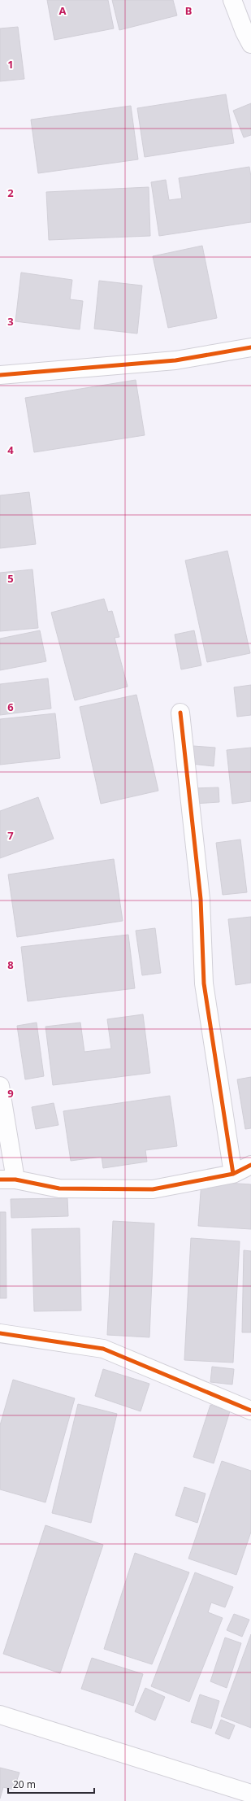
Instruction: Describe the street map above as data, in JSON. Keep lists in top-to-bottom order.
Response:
{
  "scale_bar": "20 m",
  "grid": {
    "columns": ["A", "B"],
    "rows": [
      "1",
      "2",
      "3",
      "4",
      "5",
      "6",
      "7",
      "8",
      "9"
    ]
  }
}
